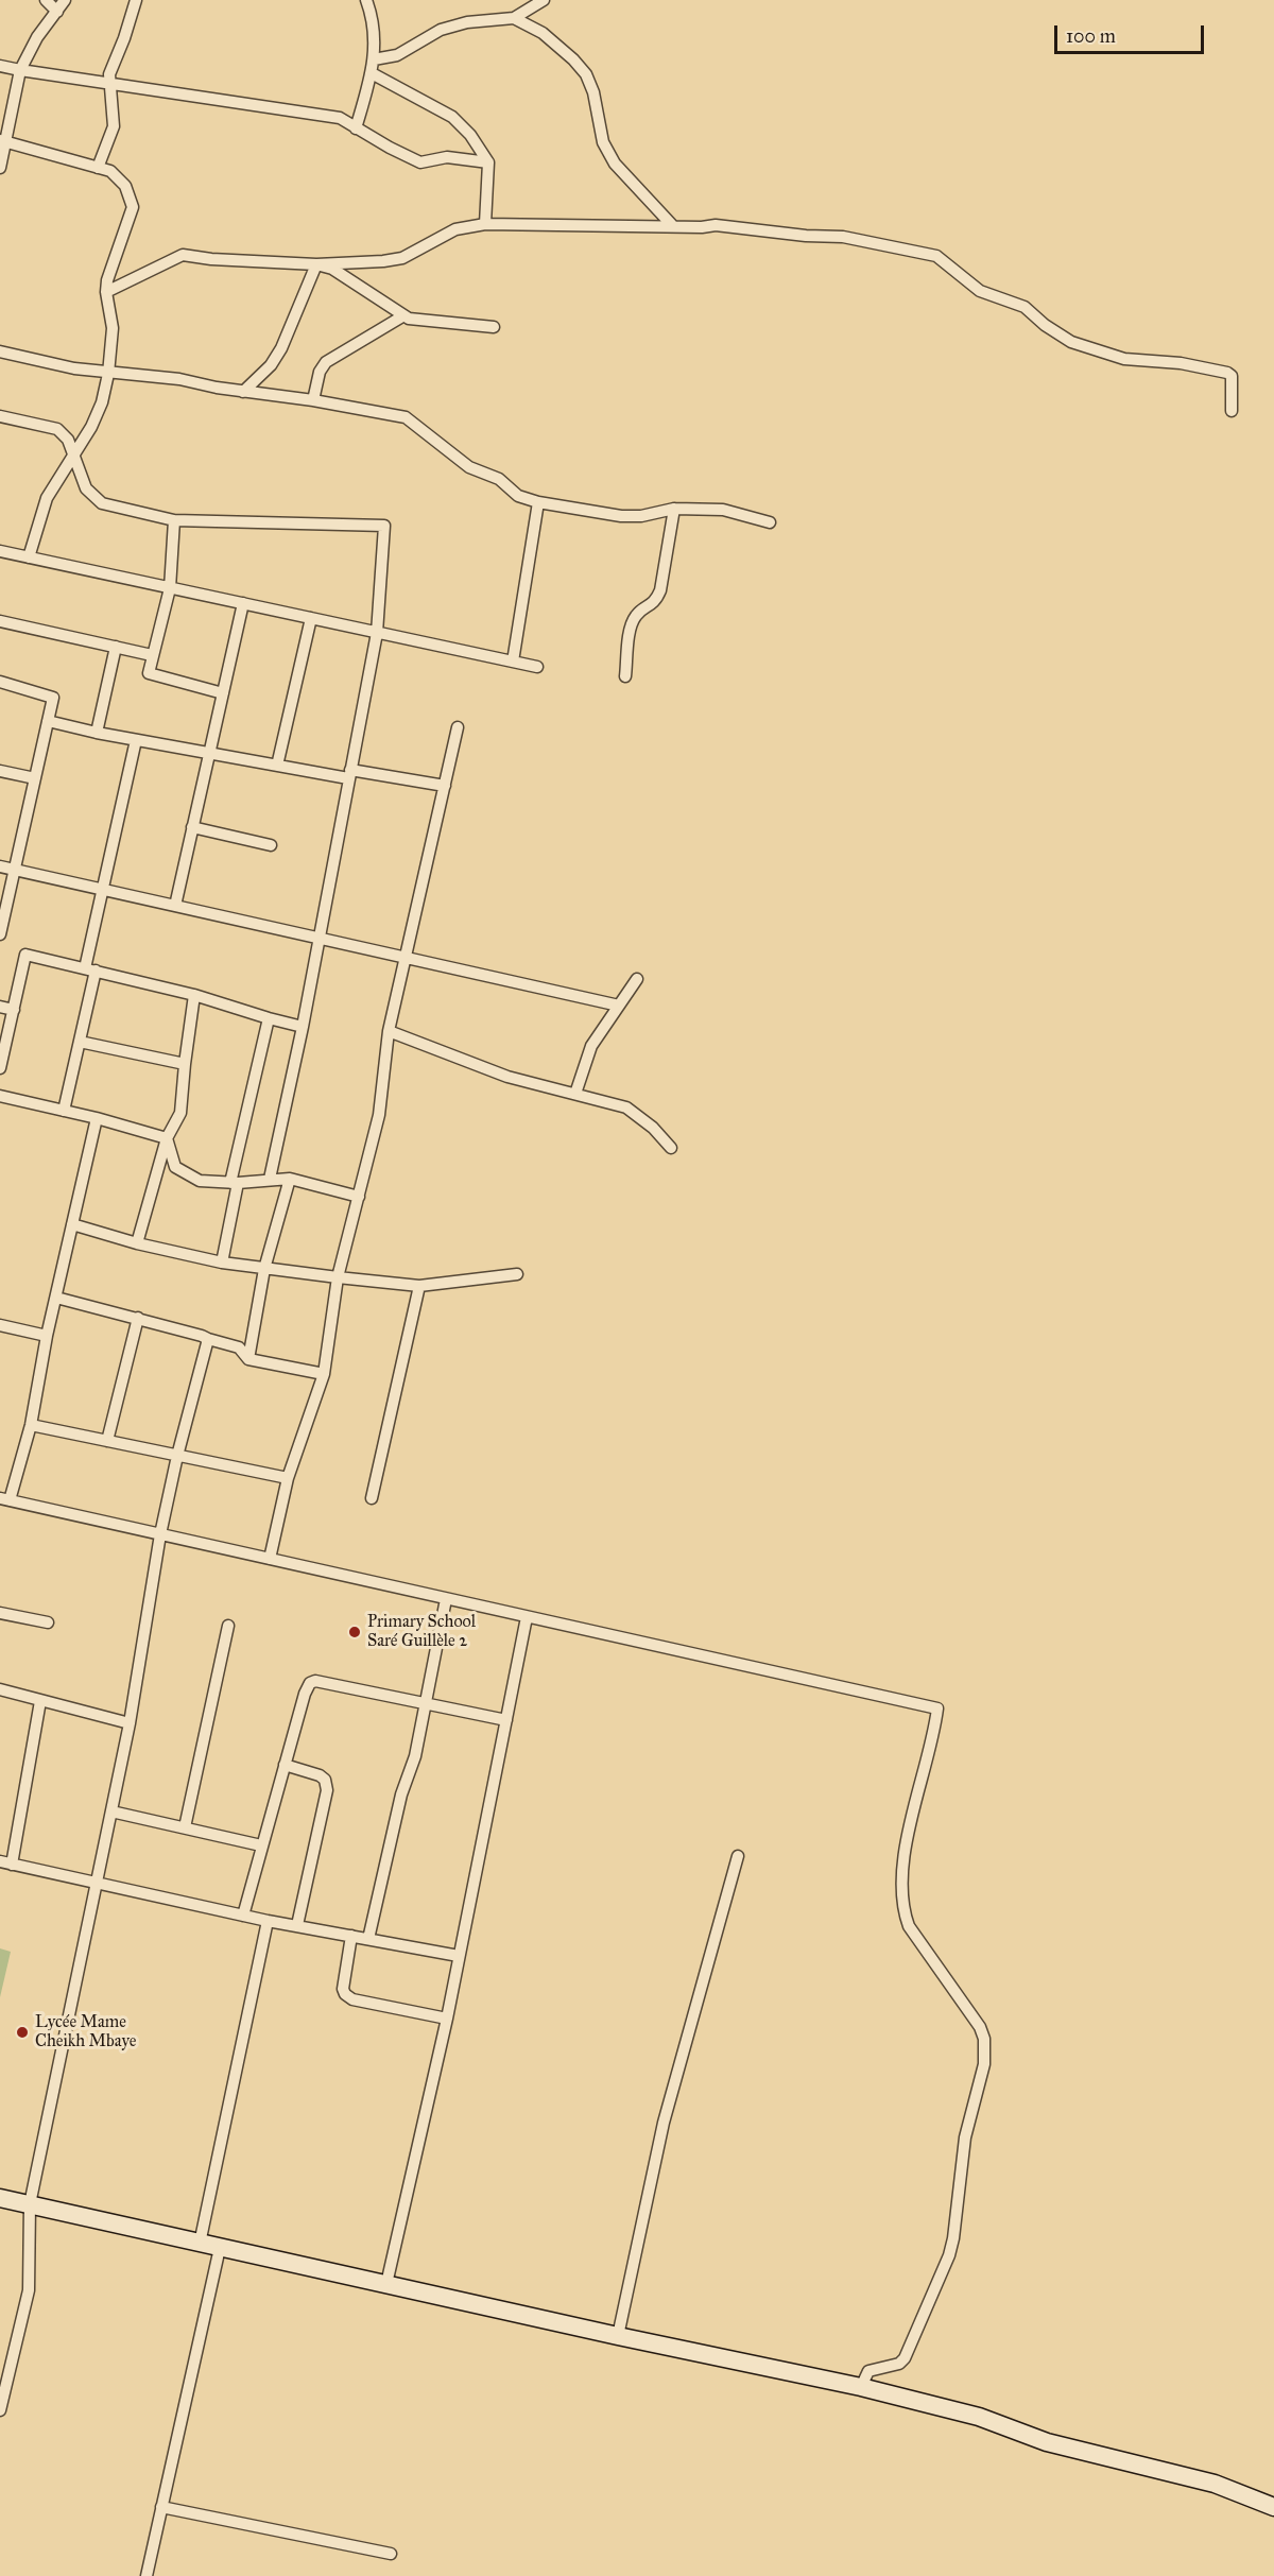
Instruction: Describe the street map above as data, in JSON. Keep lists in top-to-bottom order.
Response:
{
  "places": ["Primary School Saré Guillèle 2", "Lycée Mame Cheikh Mbaye"],
  "scale_bar": "100 m"
}
